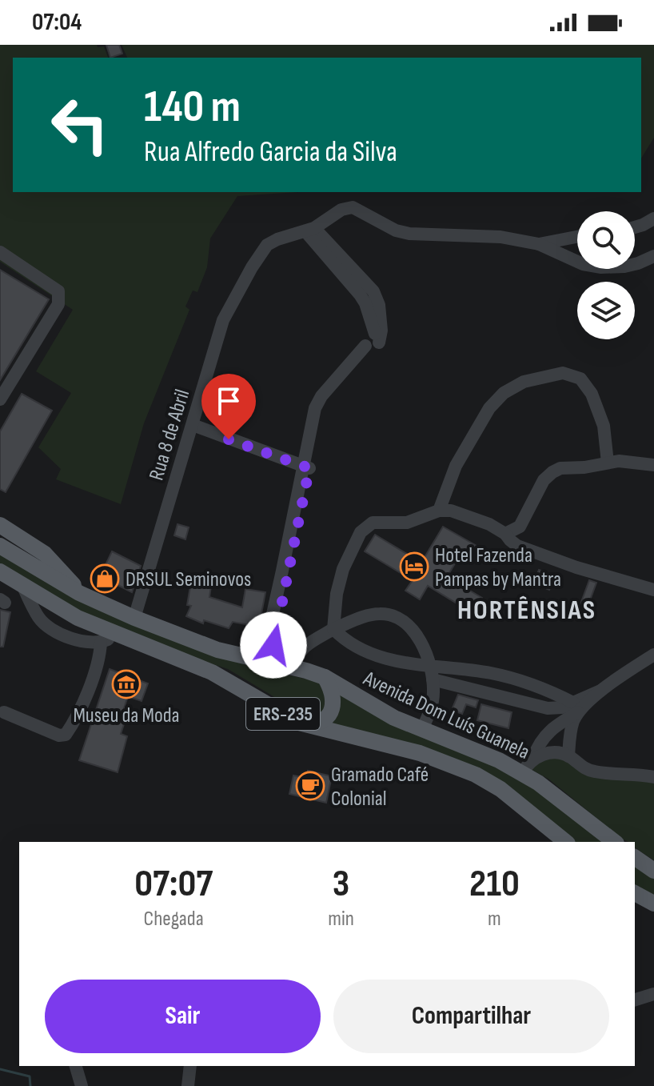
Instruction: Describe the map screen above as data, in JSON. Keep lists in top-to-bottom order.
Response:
{
  "streets": {
    "main road": ["ERS-235", "Avenida Dom Luís Guanela"],
    "street": ["Rua 8 de Abril"]
  },
  "crossings": [
    ["Rua 8 de Abril", "Avenida Dom Luís Guanela"]
  ],
  "districts": ["HORTÊNSIAS"],
  "places": {
    "hotel": ["Hotel Fazenda Pampas by Mantra"],
    "shop": ["DRSUL Seminovos"],
    "museum": ["Museu da Moda"],
    "cafe": ["Gramado Café Colonial"]
  },
  "page": {
    "status": "07:04",
    "turn": ["140 m", "Rua Alfredo Garcia da Silva"],
    "eta": [
      "07:07",
      "Chegada",
      "3",
      "min",
      "210",
      "m"
    ],
    "buttons": ["Sair", "Compartilhar"]
  }
}
